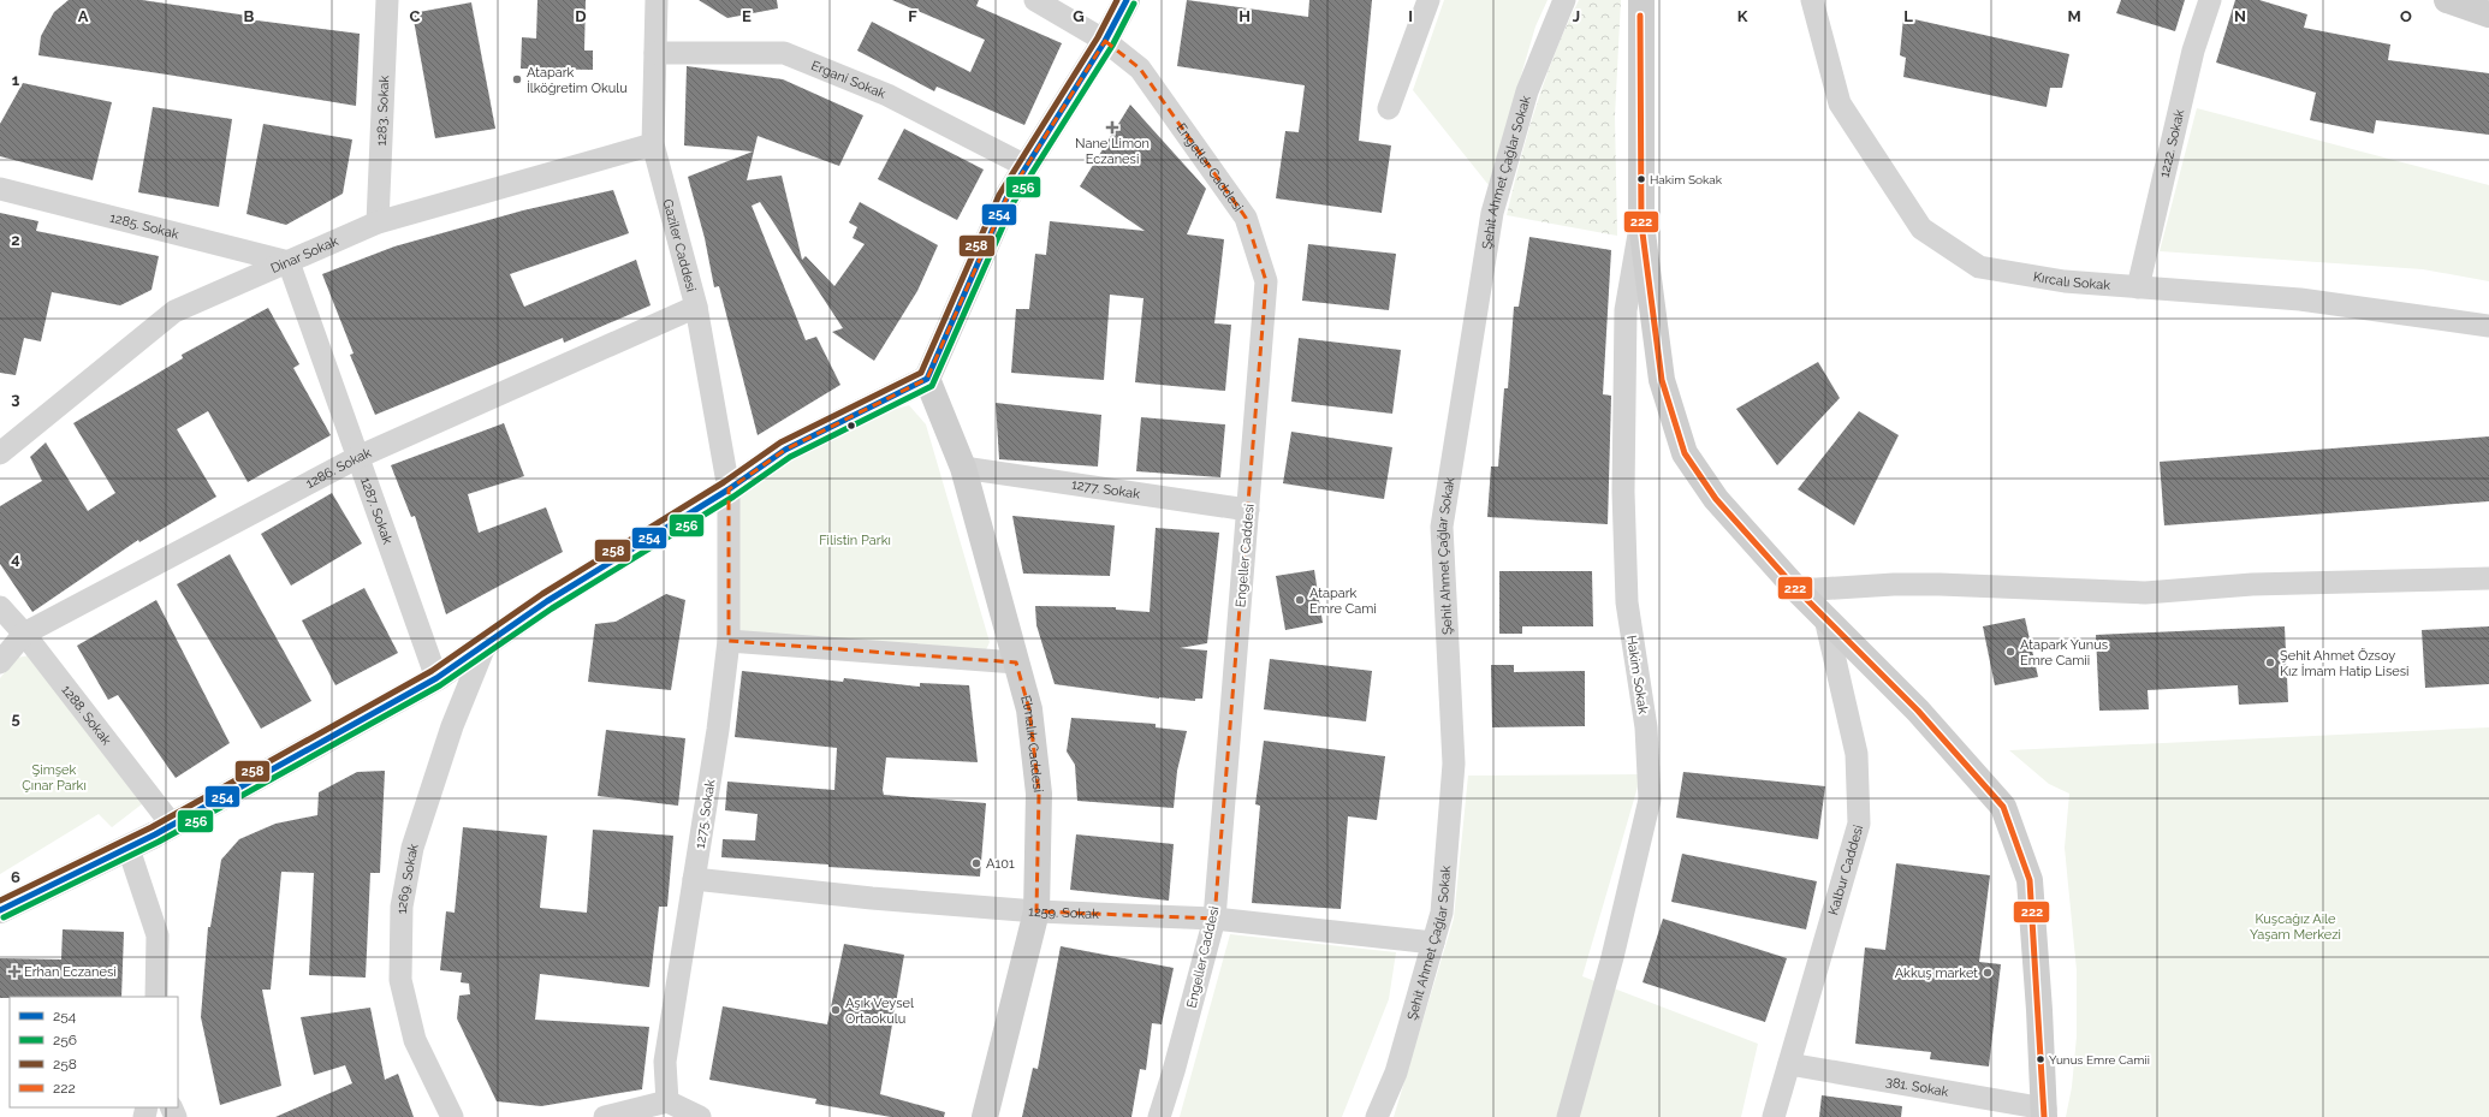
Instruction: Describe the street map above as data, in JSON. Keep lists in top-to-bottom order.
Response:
{
  "streets": {
    "street": [
      "Ergani Sokak",
      "1283. Sokak",
      "1222. Sokak",
      "Engeller Caddesi",
      "Şehit Ahmet Çağlar Sokak",
      "1285. Sokak",
      "Gaziler Caddesi",
      "Dinar Sokak",
      "Kırcalı Sokak",
      "1286. Sokak",
      "1277. Sokak",
      "1287. Sokak",
      "Hakim Sokak",
      "1288. Sokak",
      "Elmalık Caddesi",
      "1275. Sokak",
      "Kalbur Caddesi",
      "1269. Sokak",
      "1259. Sokak",
      "381. Sokak"
    ]
  },
  "crossings": [
    ["Ergani Sokak", "Gaziler Caddesi"],
    ["1283. Sokak", "Dinar Sokak"],
    ["1222. Sokak", "Kırcalı Sokak"],
    ["Engeller Caddesi", "1277. Sokak"],
    ["Engeller Caddesi", "1259. Sokak"],
    ["Şehit Ahmet Çağlar Sokak", "1259. Sokak"],
    ["1285. Sokak", "Dinar Sokak"],
    ["1285. Sokak", "1287. Sokak"],
    ["Gaziler Caddesi", "Dinar Sokak"],
    ["Gaziler Caddesi", "1286. Sokak"],
    ["Gaziler Caddesi", "1275. Sokak"],
    ["Dinar Sokak", "1287. Sokak"],
    ["1286. Sokak", "1287. Sokak"],
    ["1286. Sokak", "1288. Sokak"],
    ["1277. Sokak", "Elmalık Caddesi"],
    ["Elmalık Caddesi", "1259. Sokak"],
    ["1275. Sokak", "1259. Sokak"],
    ["Kalbur Caddesi", "381. Sokak"]
  ],
  "parks": ["Filistin Parkı", "Şimşek Çınar Parkı", "Kuşcağız Aile Yaşam Merkezi"],
  "places": {
    "other": [
      "Atapark İlköğretim Okulu",
      "Hakim Sokak",
      "Atapark Emre Cami",
      "Atapark Yunus Emre Camii",
      "Şehit Ahmet Özsoy Kız İmam Hatip Lisesi",
      "A101",
      "Akkuş market",
      "Aşık Veysel Ortaokulu",
      "Yunus Emre Camii"
    ],
    "health": ["Nane Limon Eczanesi", "Erhan Eczanesi"]
  },
  "lines": [
    "transit line 254",
    "transit line 258",
    "transit line 256",
    "transit line 222"
  ],
  "legend": [
    "254",
    "256",
    "258",
    "222"
  ],
  "grid": {
    "columns": [
      "A",
      "B",
      "C",
      "D",
      "E",
      "F",
      "G",
      "H",
      "I",
      "J",
      "K",
      "L",
      "M",
      "N",
      "O"
    ],
    "rows": [
      "1",
      "2",
      "3",
      "4",
      "5",
      "6"
    ]
  }
}
